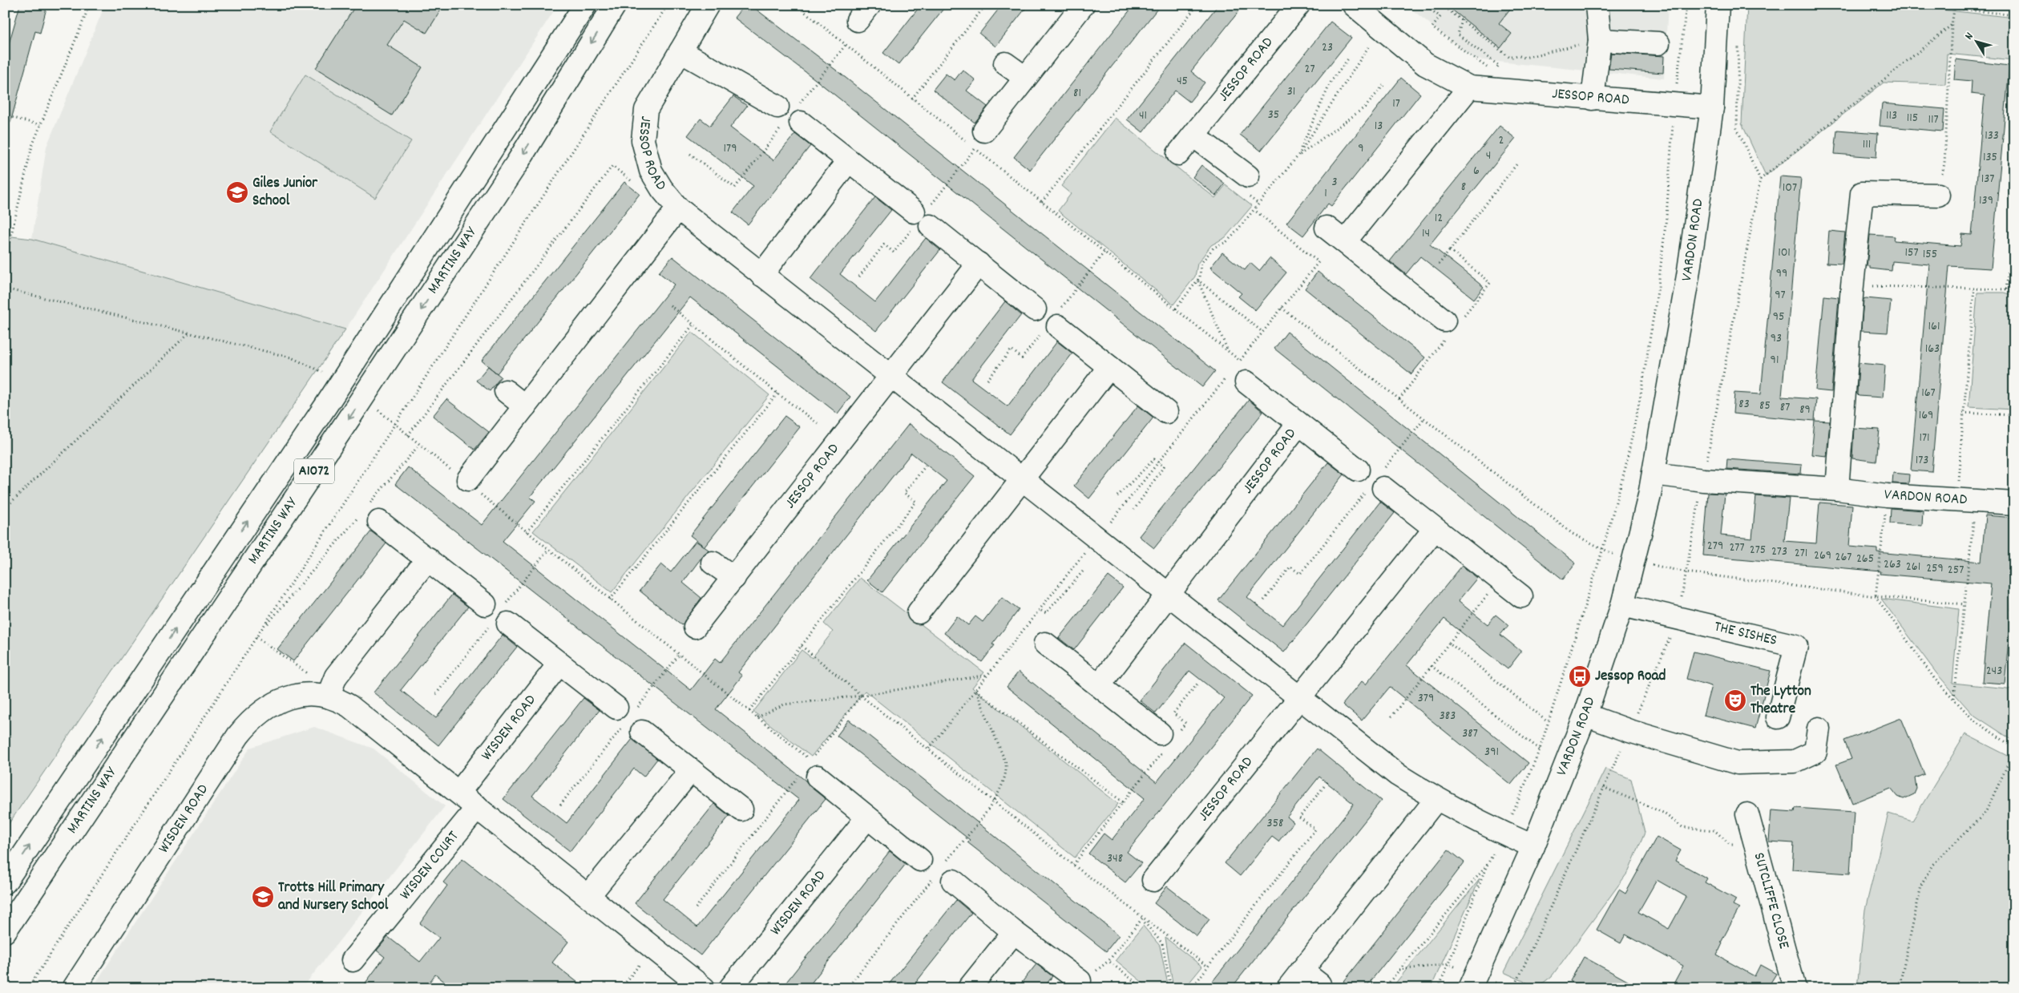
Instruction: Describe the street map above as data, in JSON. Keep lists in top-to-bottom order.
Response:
{
  "streets": {
    "street": [
      "JESSOP ROAD",
      "VARDON ROAD",
      "MARTINS WAY",
      "A1072",
      "THE SISHES",
      "WISDEN ROAD",
      "WISDEN COURT",
      "SUTCLIFFE CLOSE"
    ]
  },
  "crossings": [
    ["JESSOP ROAD", "VARDON ROAD"],
    ["VARDON ROAD", "THE SISHES"],
    ["WISDEN ROAD", "WISDEN COURT"]
  ],
  "places": {
    "school or university": ["Giles Junior School", "Trotts Hill Primary and Nursery School"],
    "bus stop": ["Jessop Road"],
    "theatre": ["The Lytton Theatre"]
  },
  "house_numbers": [
    "23",
    "27",
    "45",
    "31",
    "81",
    "17",
    "35",
    "41",
    "113",
    "115",
    "117",
    "13",
    "133",
    "2",
    "111",
    "179",
    "9",
    "4",
    "135",
    "6",
    "137",
    "3",
    "8",
    "107",
    "1",
    "139",
    "12",
    "14",
    "101",
    "157",
    "155",
    "99",
    "97",
    "95",
    "161",
    "93",
    "163",
    "91",
    "167",
    "83",
    "85",
    "87",
    "89",
    "169",
    "171",
    "173",
    "279",
    "277",
    "275",
    "273",
    "271",
    "269",
    "267",
    "265",
    "263",
    "261",
    "259",
    "257",
    "243",
    "379",
    "383",
    "387",
    "391",
    "358",
    "348"
  ],
  "north": "top left"
}
